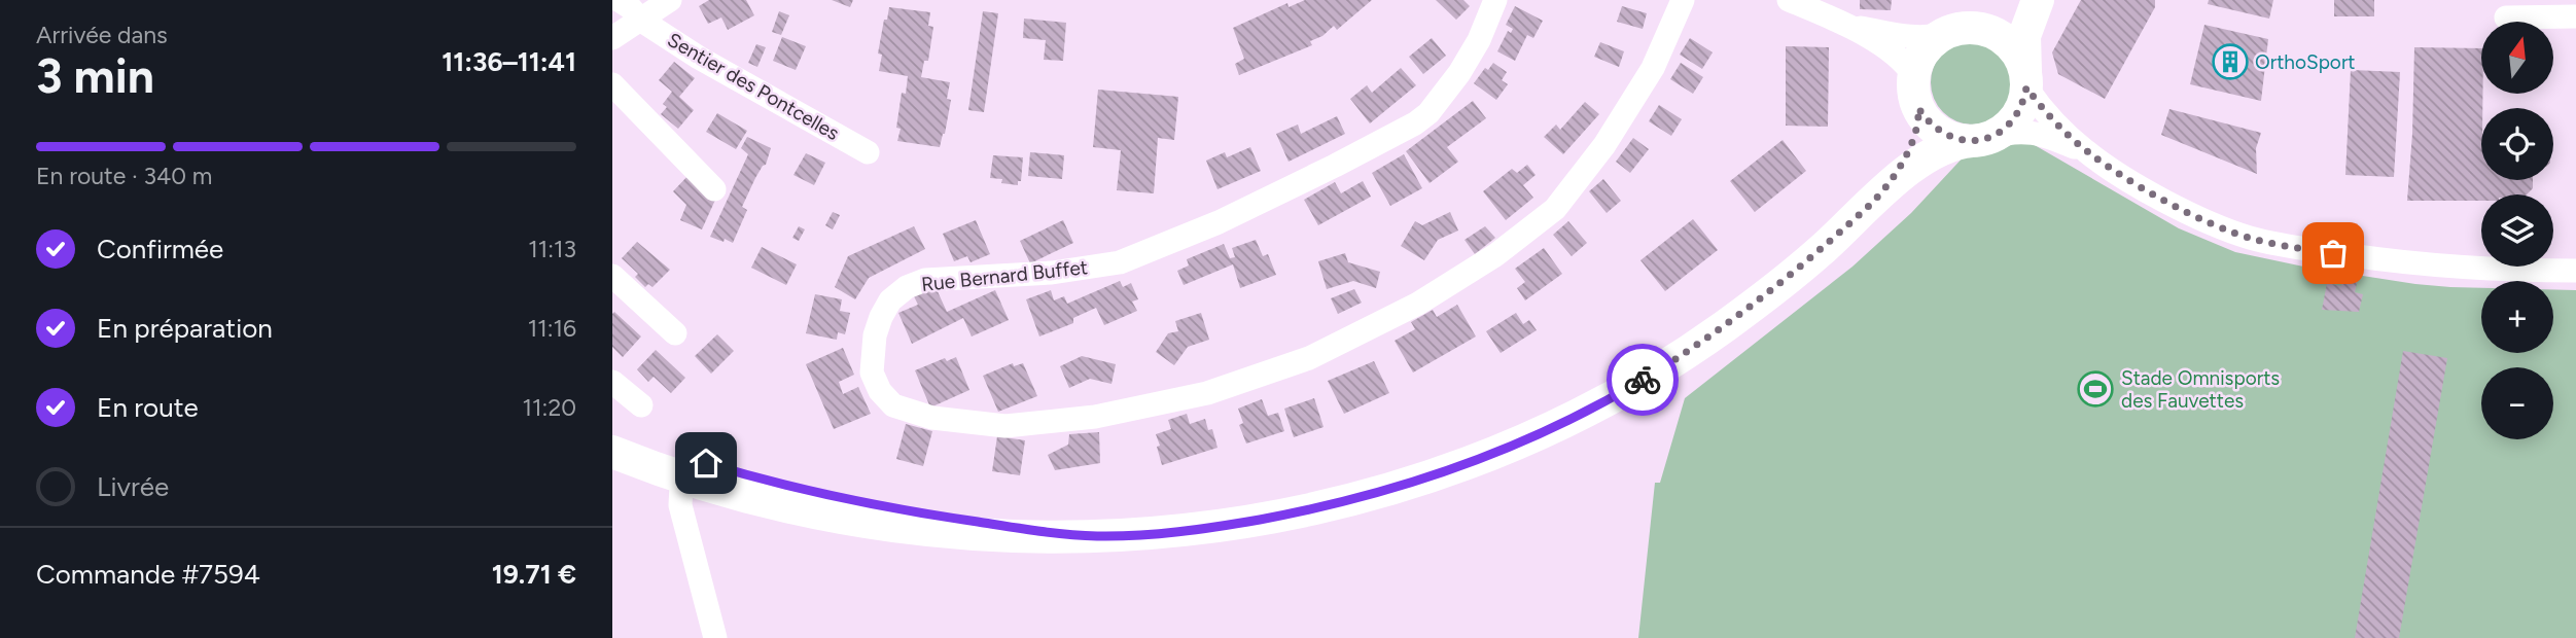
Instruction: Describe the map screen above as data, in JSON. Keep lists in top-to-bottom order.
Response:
{
  "streets": {
    "street": ["Sentier des Pontcelles", "Rue Bernard Buffet"]
  },
  "places": {
    "building": ["OrthoSport"],
    "sports": ["Stade Omnisports des Fauvettes"]
  },
  "north": "top",
  "page": {
    "heading": ["3 min", "Arrivée dans", "11:36–11:41"],
    "panel": ["Commande #7594", "19.71 €"],
    "map_buttons": ["+", "−"],
    "bar": "En route · 340 m",
    "list": [
      ["Confirmée", "11:13"],
      ["En préparation", "11:16"],
      ["En route", "11:20"],
      "Livrée"
    ]
  }
}
